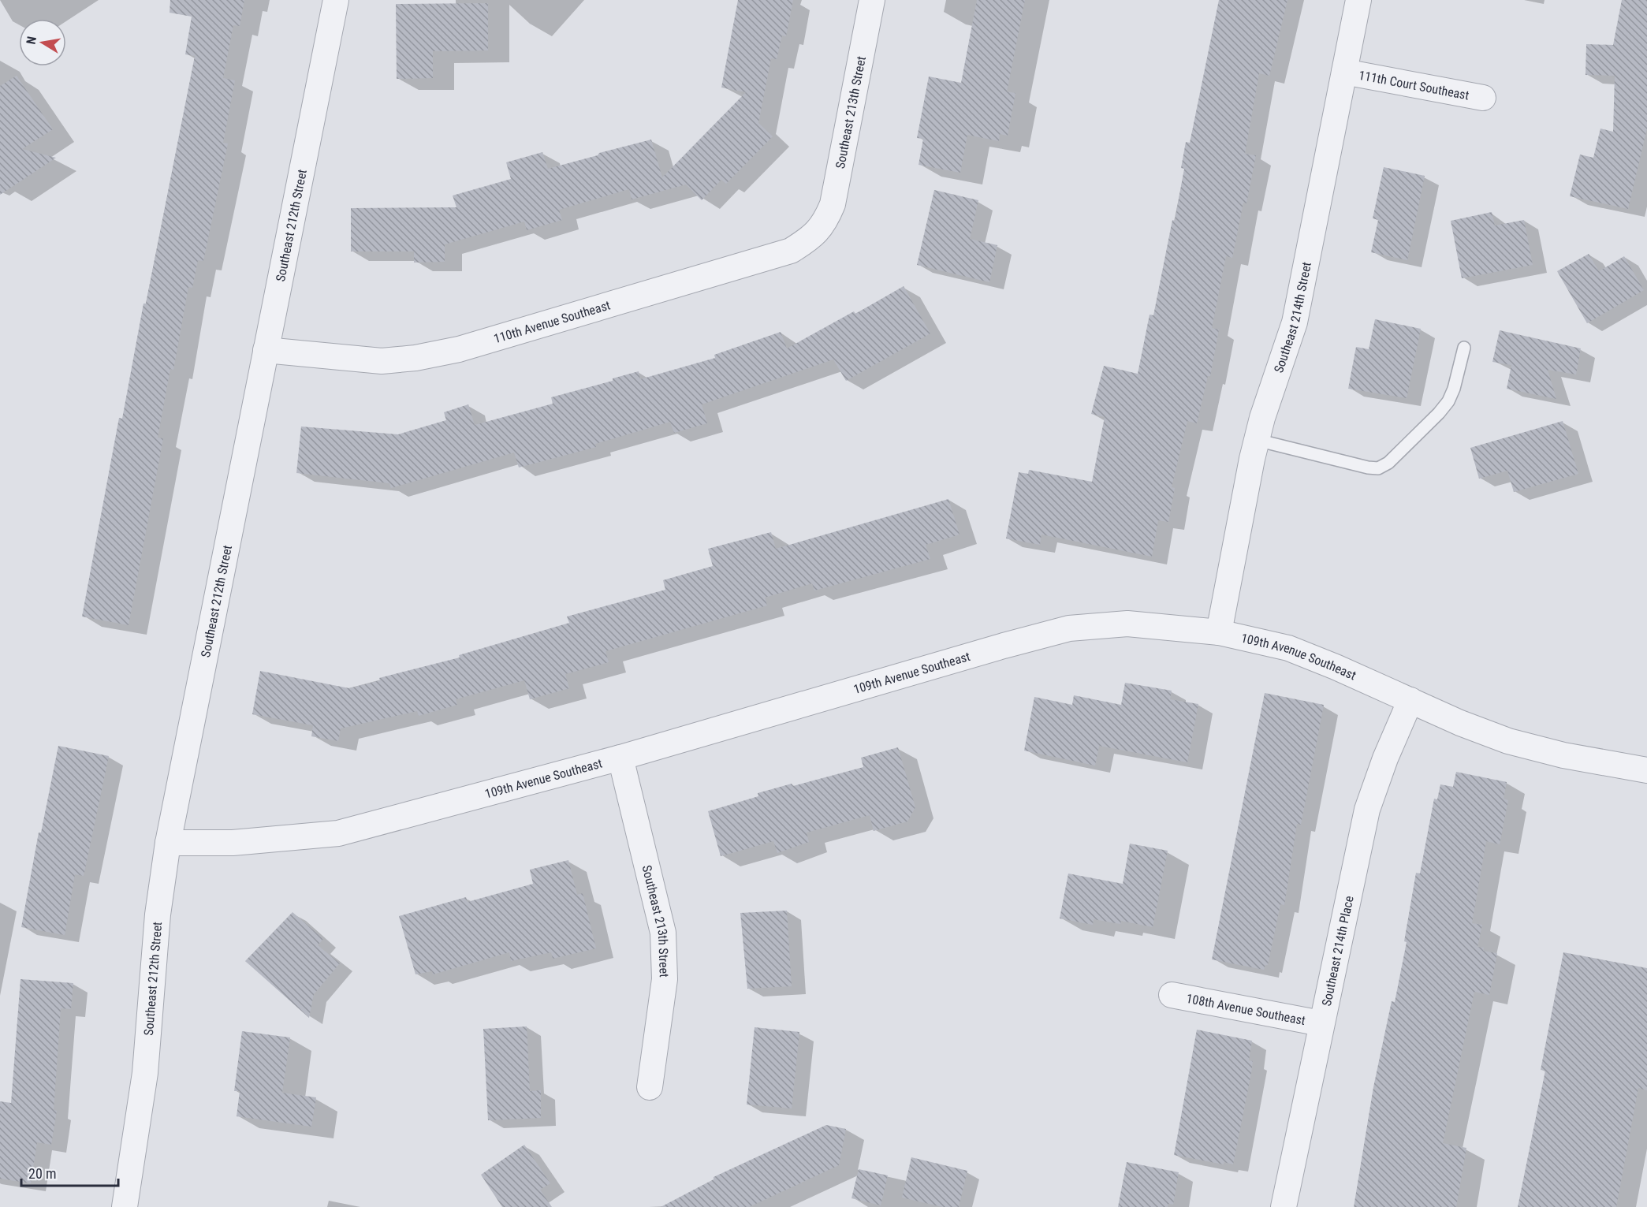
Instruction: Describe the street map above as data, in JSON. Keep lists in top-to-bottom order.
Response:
{
  "streets": {
    "street": [
      "111th Court Southeast",
      "Southeast 213th Street",
      "Southeast 212th Street",
      "Southeast 214th Street",
      "110th Avenue Southeast",
      "109th Avenue Southeast",
      "Southeast 214th Place",
      "108th Avenue Southeast"
    ]
  },
  "crossings": [
    ["111th Court Southeast", "Southeast 214th Street"],
    ["Southeast 213th Street", "110th Avenue Southeast"],
    ["Southeast 213th Street", "109th Avenue Southeast"],
    ["Southeast 212th Street", "110th Avenue Southeast"],
    ["Southeast 212th Street", "109th Avenue Southeast"],
    ["Southeast 214th Street", "109th Avenue Southeast"],
    ["109th Avenue Southeast", "Southeast 214th Place"],
    ["Southeast 214th Place", "108th Avenue Southeast"]
  ],
  "scale_bar": "20 m",
  "north": "left"
}
